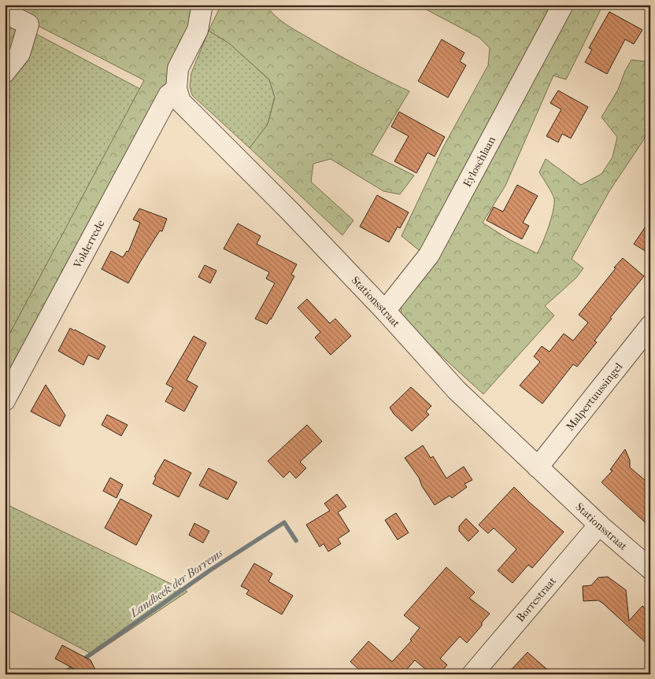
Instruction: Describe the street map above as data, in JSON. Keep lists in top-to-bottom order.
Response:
{
  "streets": {
    "street": [
      "Eyloschlaan",
      "Volderrede",
      "Stationsstraat",
      "Malpertuussingel",
      "Borrestraat"
    ]
  },
  "crossings": [
    ["Eyloschlaan", "Stationsstraat"],
    ["Volderrede", "Stationsstraat"],
    ["Stationsstraat", "Malpertuussingel"],
    ["Stationsstraat", "Borrestraat"]
  ],
  "water": ["Landbeek der Borrems"]
}
